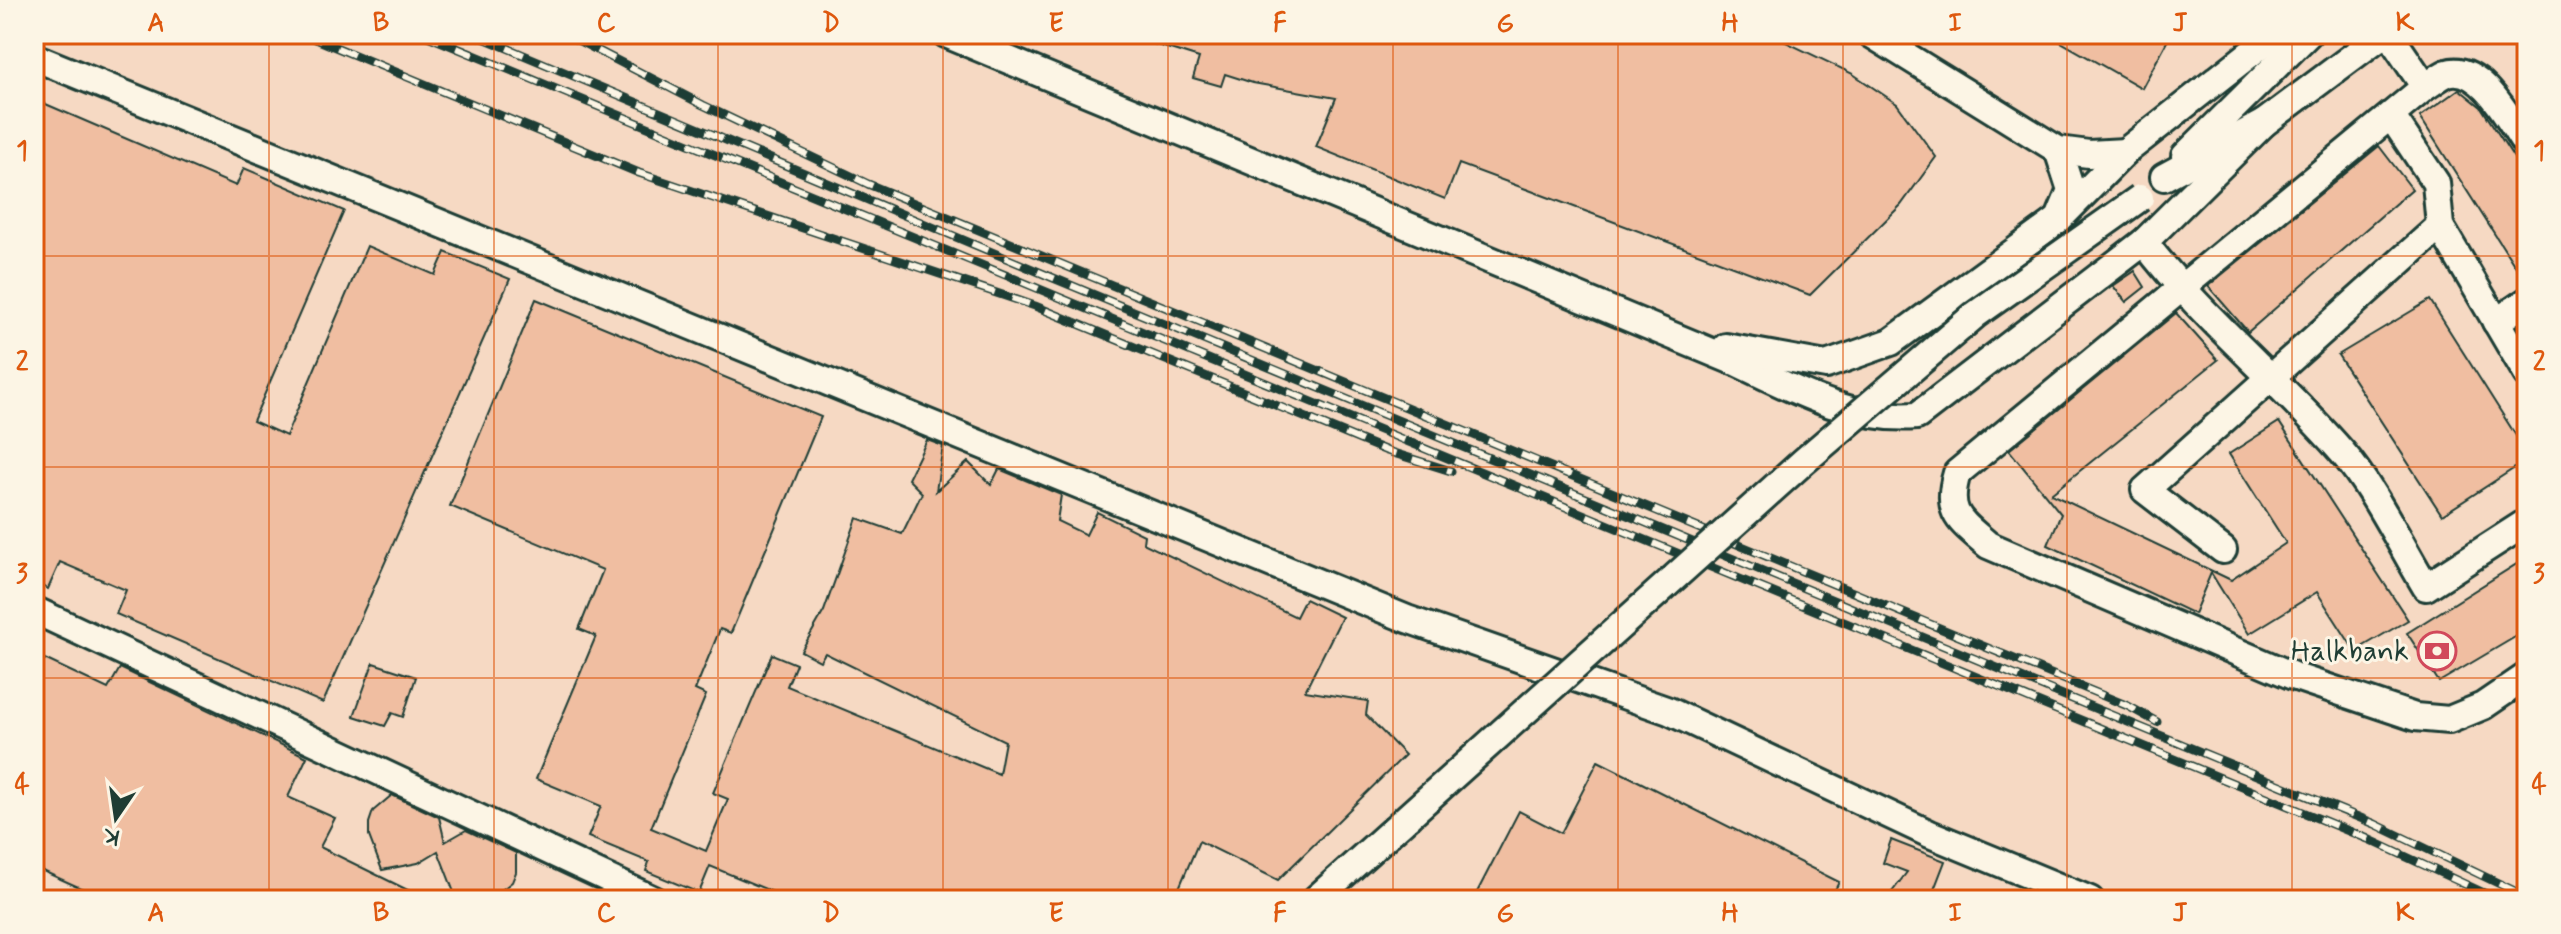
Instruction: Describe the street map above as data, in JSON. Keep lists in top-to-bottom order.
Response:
{
  "places": {
    "bank": ["Halkbank"]
  },
  "north": "bottom",
  "grid": {
    "columns": [
      "A",
      "B",
      "C",
      "D",
      "E",
      "F",
      "G",
      "H",
      "I",
      "J",
      "K"
    ],
    "rows": [
      "1",
      "2",
      "3",
      "4"
    ]
  }
}
